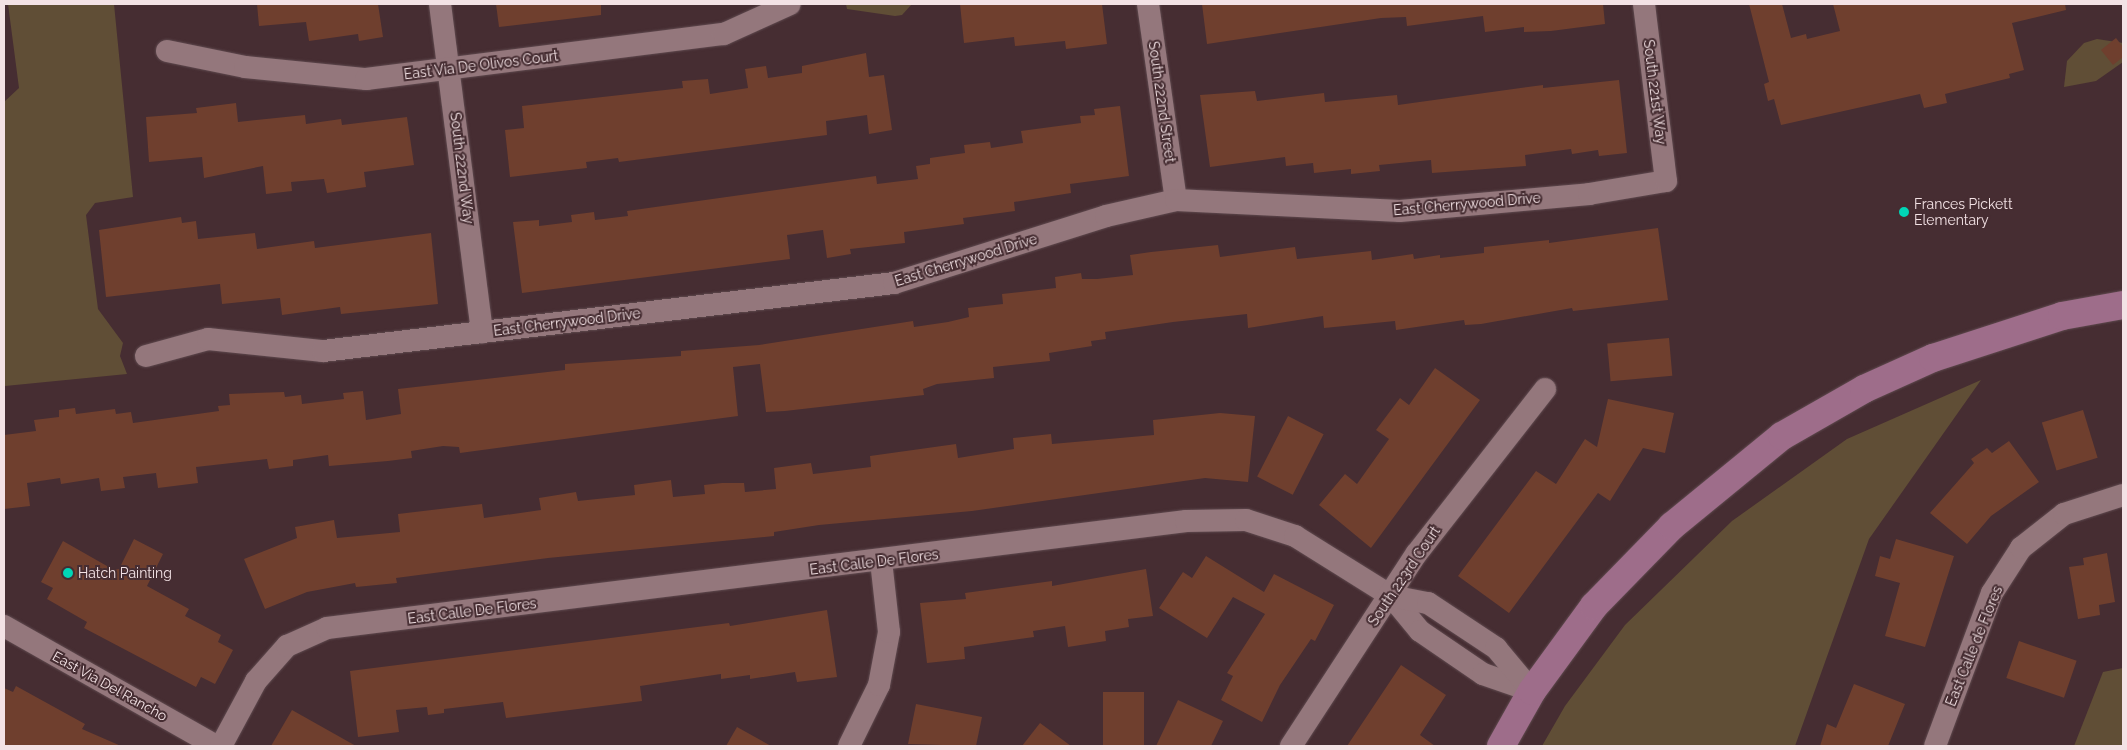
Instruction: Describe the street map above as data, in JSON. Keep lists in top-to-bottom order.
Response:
{
  "streets": {
    "street": [
      "East Via De Olivos Court",
      "South 221st Way",
      "South 222nd Street",
      "South 222nd Way",
      "East Cherrywood Drive",
      "East Calle De Flores",
      "South 223rd Court",
      "East Calle de Flores",
      "East Via Del Rancho"
    ]
  },
  "crossings": [
    ["East Via De Olivos Court", "South 222nd Way"],
    ["South 221st Way", "East Cherrywood Drive"],
    ["South 222nd Street", "East Cherrywood Drive"],
    ["South 222nd Way", "East Cherrywood Drive"],
    ["East Calle De Flores", "South 223rd Court"]
  ],
  "places": ["Frances Pickett Elementary", "Hatch Painting"]
}
